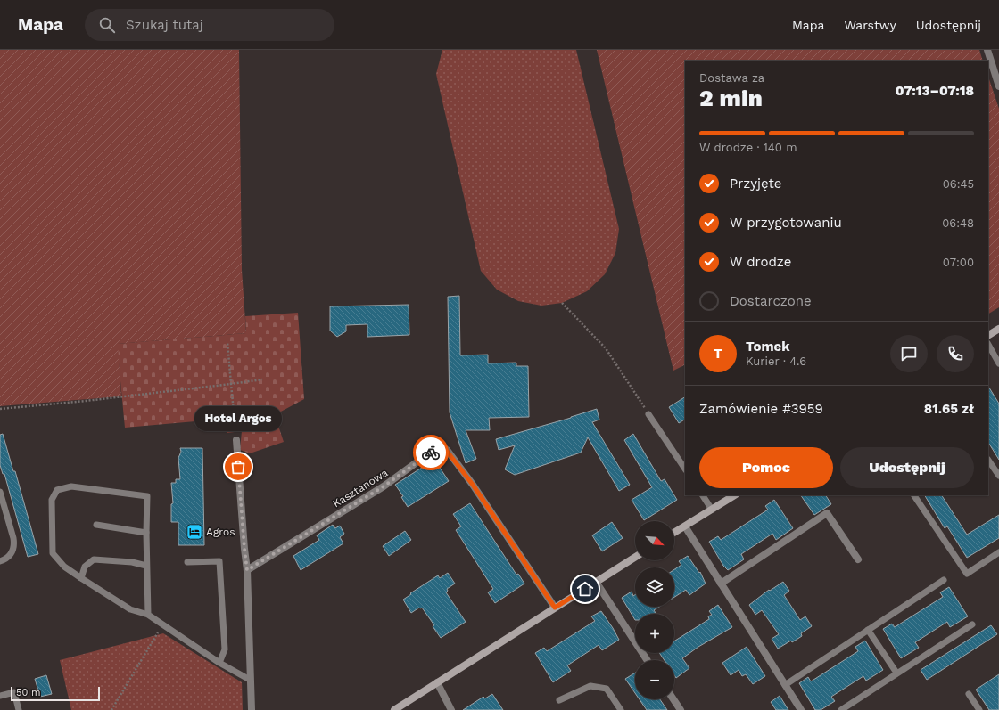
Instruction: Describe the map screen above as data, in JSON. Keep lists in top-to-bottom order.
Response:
{
  "streets": {
    "street": ["Kasztanowa"]
  },
  "places": {
    "other": ["Hotel Argos"],
    "hotel": ["Agros"]
  },
  "scale_bar": "50 m",
  "north": "bottom right",
  "page": {
    "header": "Mapa",
    "search": "Szukaj tutaj",
    "nav": ["Mapa", "Warstwy", "Udostępnij"],
    "heading": ["2 min", "Dostawa za", "07:13–07:18"],
    "panel": [
      "Tomek",
      "Kurier · 4.6",
      "Zamówienie #3959",
      "81.65 zł"
    ],
    "bar": "W drodze · 140 m",
    "list": [
      ["Przyjęte", "06:45"],
      ["W przygotowaniu", "06:48"],
      ["W drodze", "07:00"],
      "Dostarczone"
    ],
    "round": "T",
    "bubble": "Hotel Argos",
    "buttons": ["Pomoc", "Udostępnij"],
    "map_buttons": ["+", "−"],
    "scale": "50 m"
  }
}
